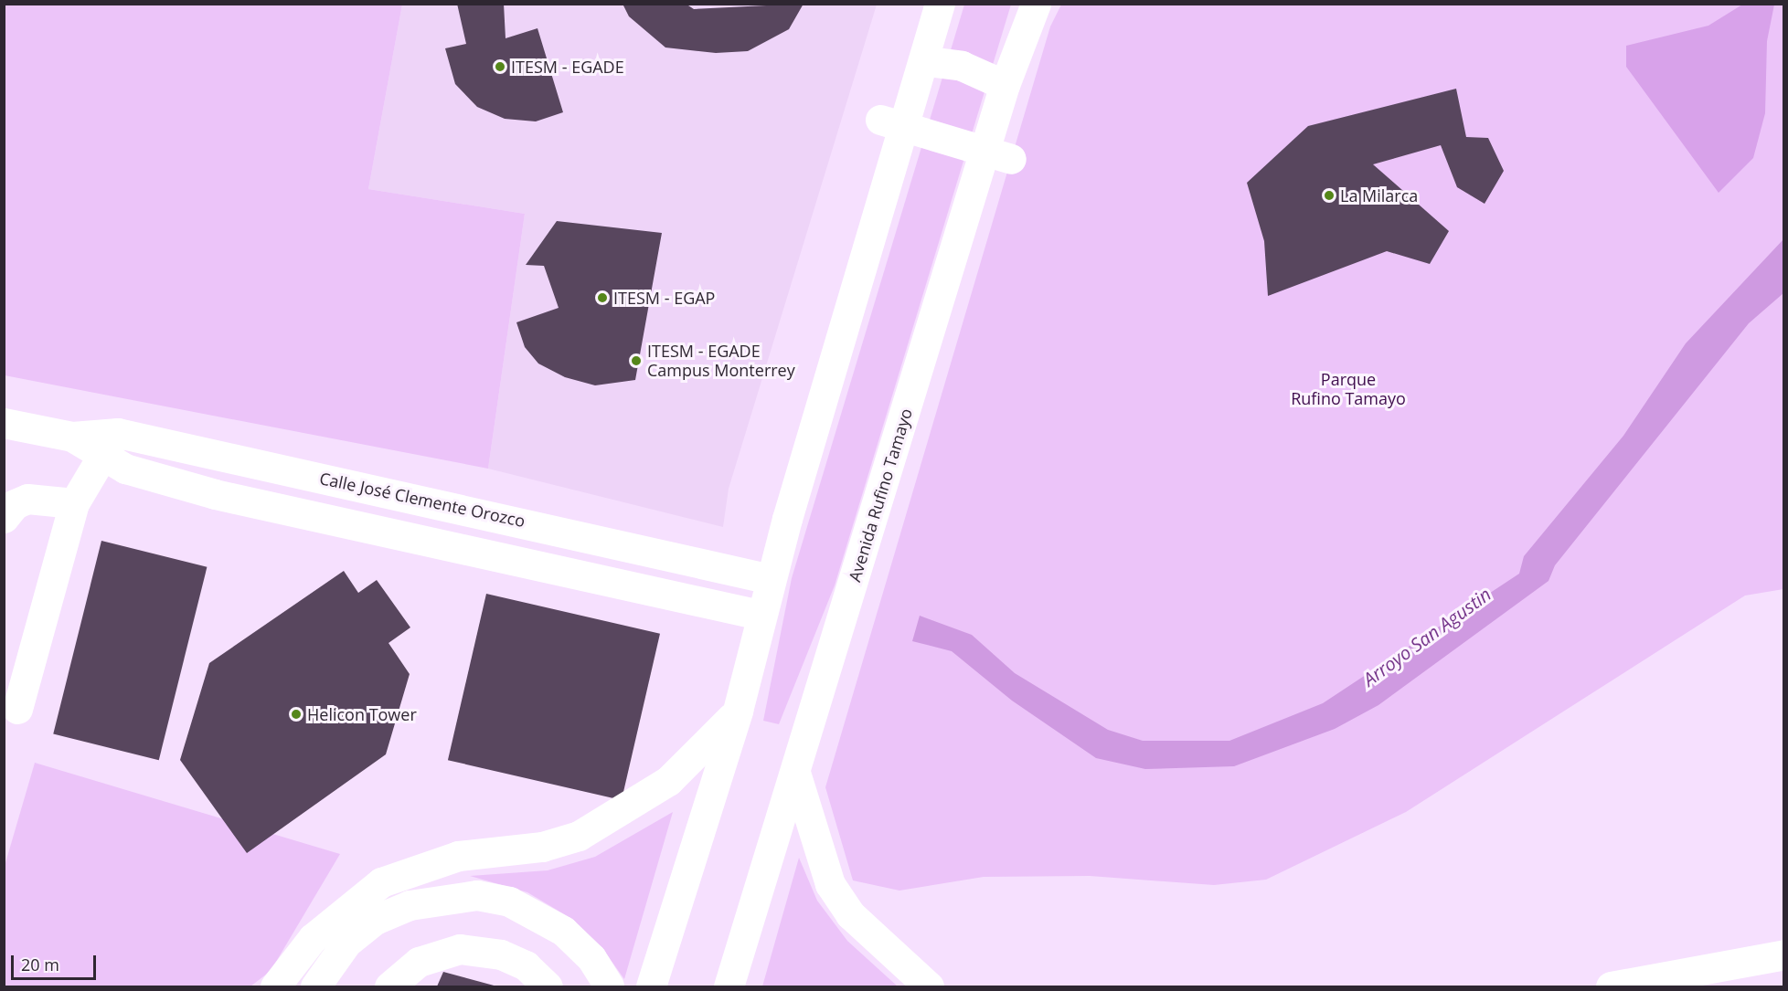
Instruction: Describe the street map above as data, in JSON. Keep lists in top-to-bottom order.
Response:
{
  "streets": {
    "street": ["Avenida Rufino Tamayo", "Calle José Clemente Orozco"]
  },
  "water": ["Arroyo San Agustin"],
  "parks": ["Parque Rufino Tamayo"],
  "places": [
    "ITESM - EGADE",
    "La Milarca",
    "ITESM - EGAP",
    "ITESM - EGADE Campus Monterrey",
    "Helicon Tower"
  ],
  "scale_bar": "20 m"
}
